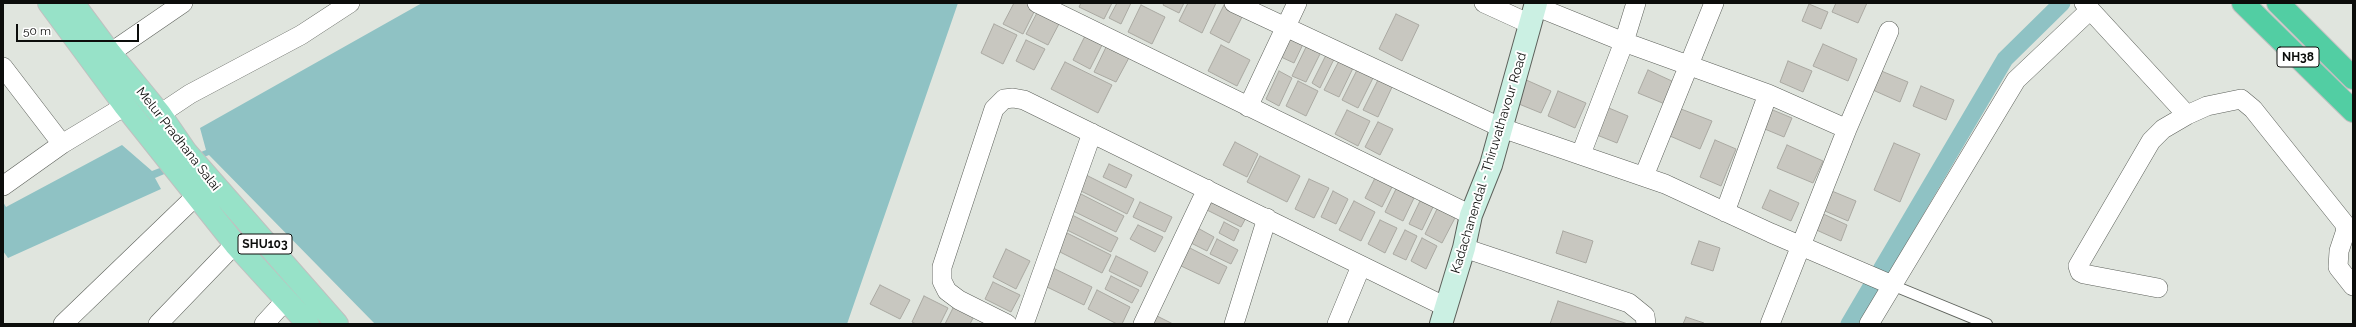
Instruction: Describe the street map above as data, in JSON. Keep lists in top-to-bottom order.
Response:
{
  "streets": {
    "highway": ["NH38"],
    "main road": ["Melur Pradhana Salai", "Kadachanendal - Thiruvathavour Road", "SHU103"]
  },
  "scale_bar": "50 m"
}
